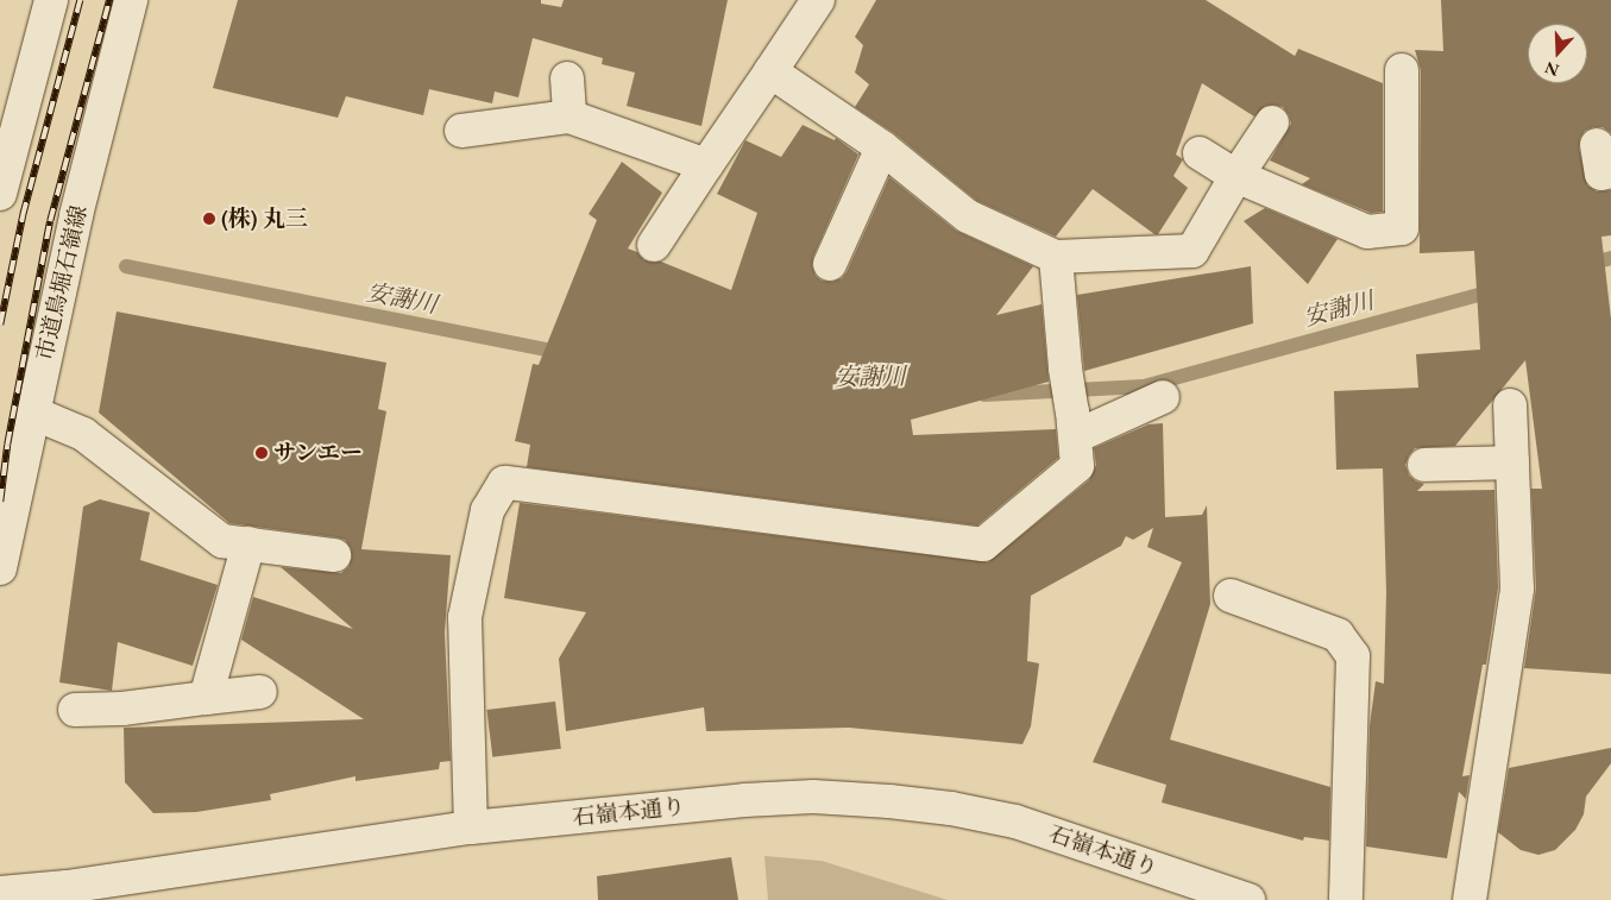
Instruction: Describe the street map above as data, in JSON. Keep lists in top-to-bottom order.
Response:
{
  "streets": {
    "street": ["市道鳥堀石嶺線", "石嶺本通り"]
  },
  "water": ["安謝川"],
  "places": ["(株) 丸三", "サンエー"],
  "north": "bottom"
}
